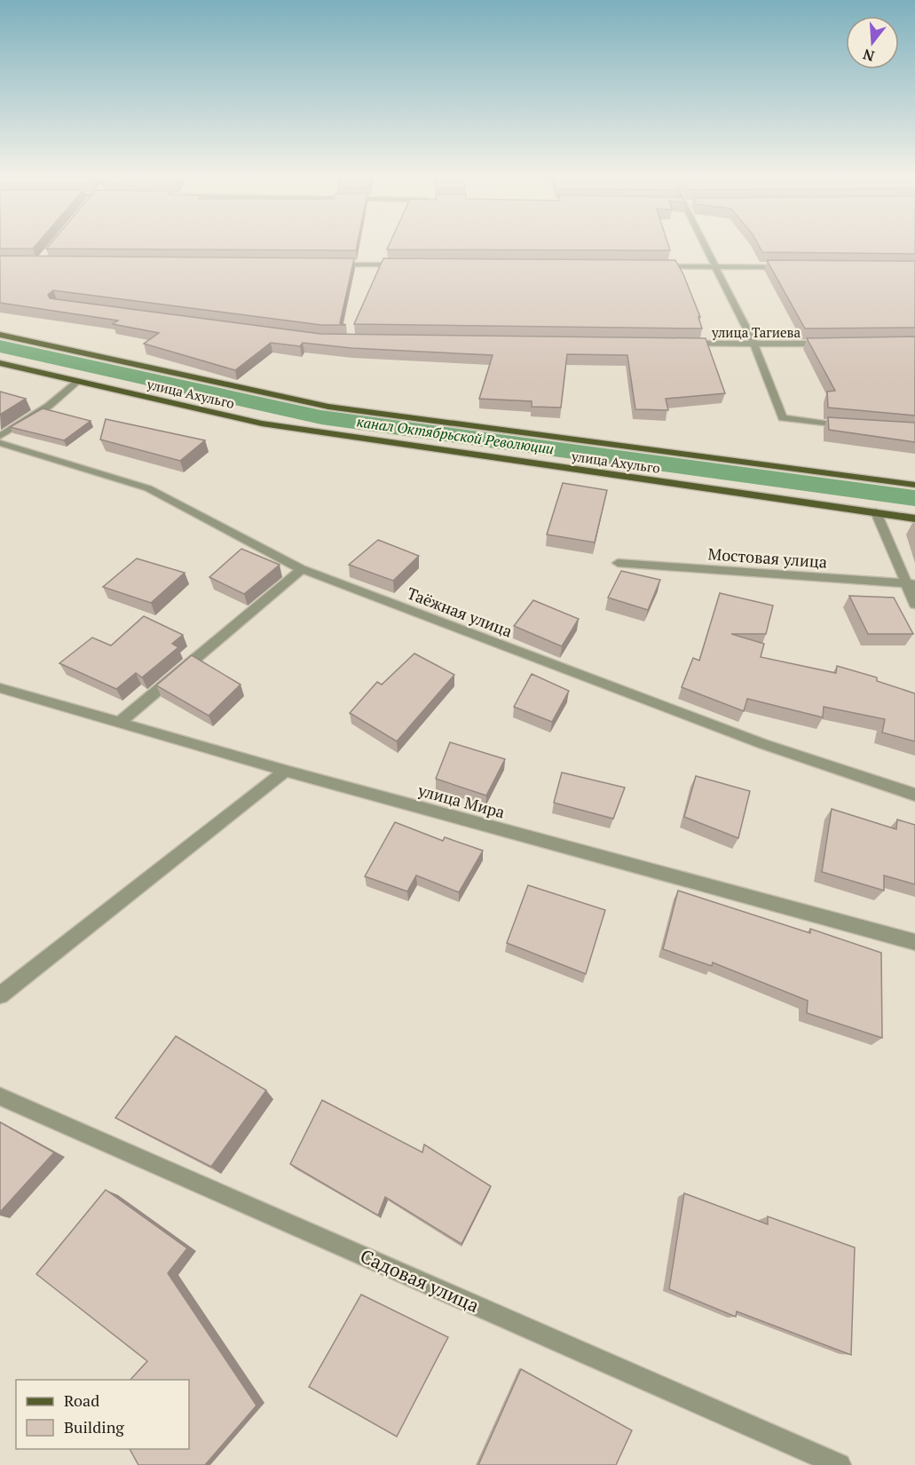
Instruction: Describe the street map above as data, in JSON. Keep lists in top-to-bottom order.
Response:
{
  "streets": {
    "main road": ["улица Ахульго"],
    "street": [
      "улица Тагиева",
      "Мостовая улица",
      "Таёжная улица",
      "улица Мира",
      "Садовая улица"
    ]
  },
  "water": ["канал Октябрьской Революции"],
  "legend": ["Road", "Building"],
  "north": "bottom"
}
